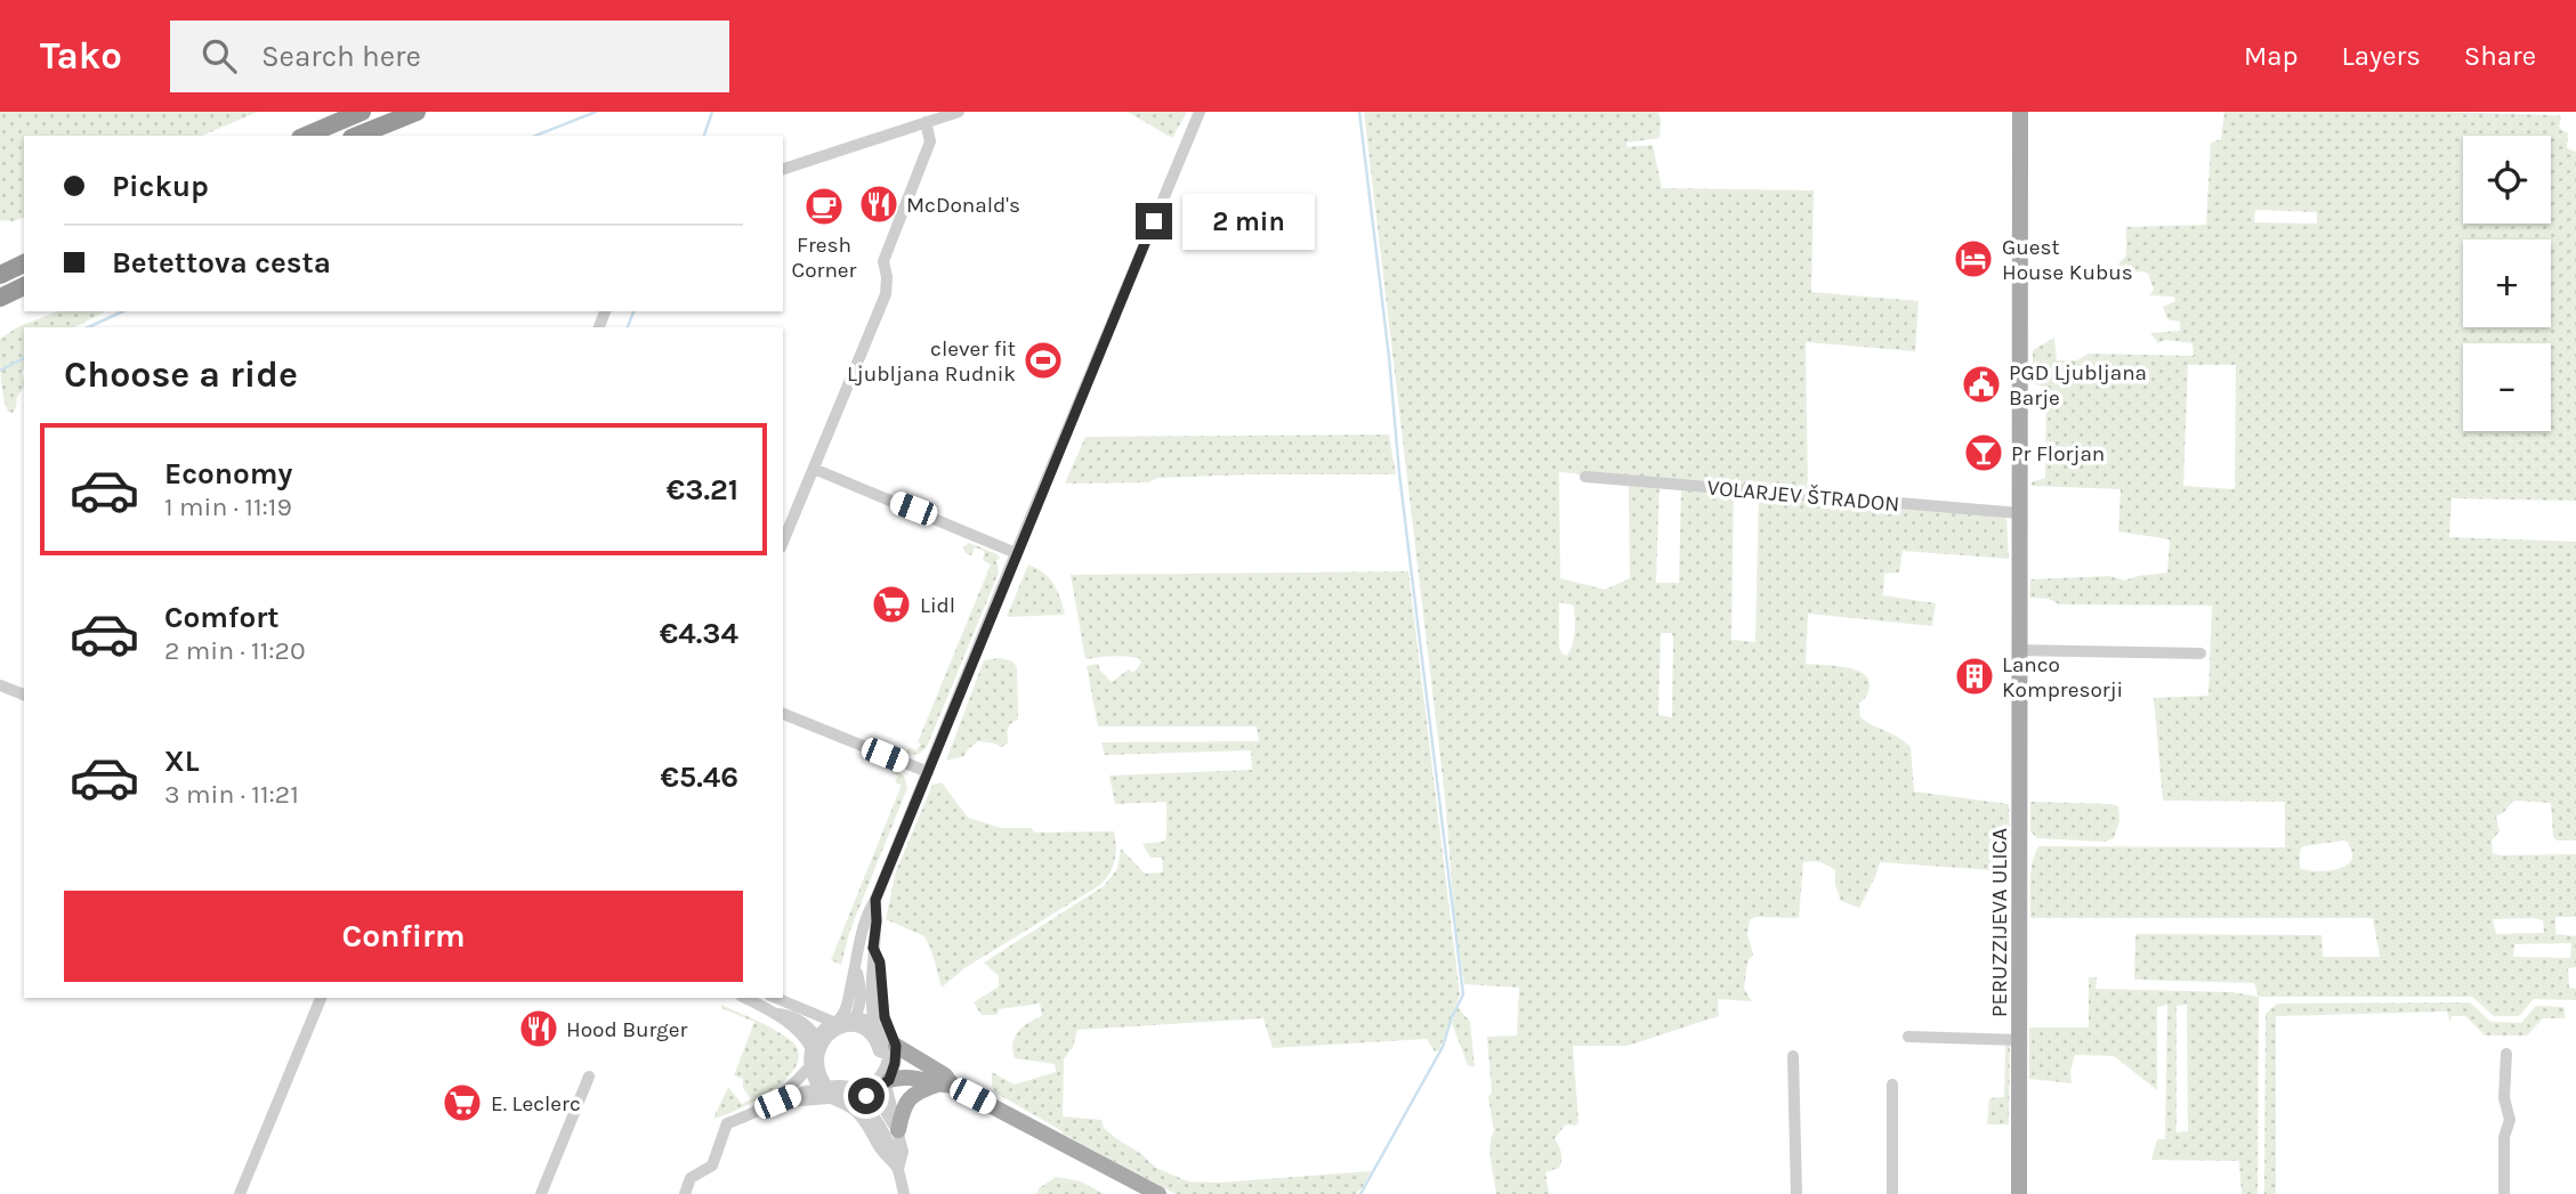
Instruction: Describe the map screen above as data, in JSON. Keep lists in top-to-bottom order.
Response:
{
  "streets": {
    "main road": ["PERUZZIJEVA ULICA"],
    "street": ["VOLARJEV ŠTRADON"]
  },
  "crossings": [
    ["VOLARJEV ŠTRADON", "PERUZZIJEVA ULICA"]
  ],
  "places": {
    "restaurant": ["McDonald's", "Hood Burger"],
    "cafe": ["Fresh Corner"],
    "hotel": ["Guest House Kubus"],
    "sports": ["clever fit Ljubljana Rudnik"],
    "public building": ["PGD Ljubljana Barje"],
    "bar": ["Pr Florjan"],
    "supermarket": ["Lidl", "E. Leclerc"],
    "building": ["Lanco Kompresorji"]
  },
  "page": {
    "header": "Tako",
    "search": "Search here",
    "nav": ["Map", "Layers", "Share"],
    "map_buttons": ["+", "−"],
    "banner": ["Pickup", "Betettova cesta"],
    "bubble": "2 min",
    "heading": "Choose a ride",
    "list": [
      {
        "name": "Economy",
        "note": "1 min · 11:19",
        "value": "€3.21"
      },
      {
        "name": "Comfort",
        "note": "2 min · 11:20",
        "value": "€4.34"
      },
      {
        "name": "XL",
        "note": "3 min · 11:21",
        "value": "€5.46"
      }
    ],
    "buttons": "Confirm"
  }
}
